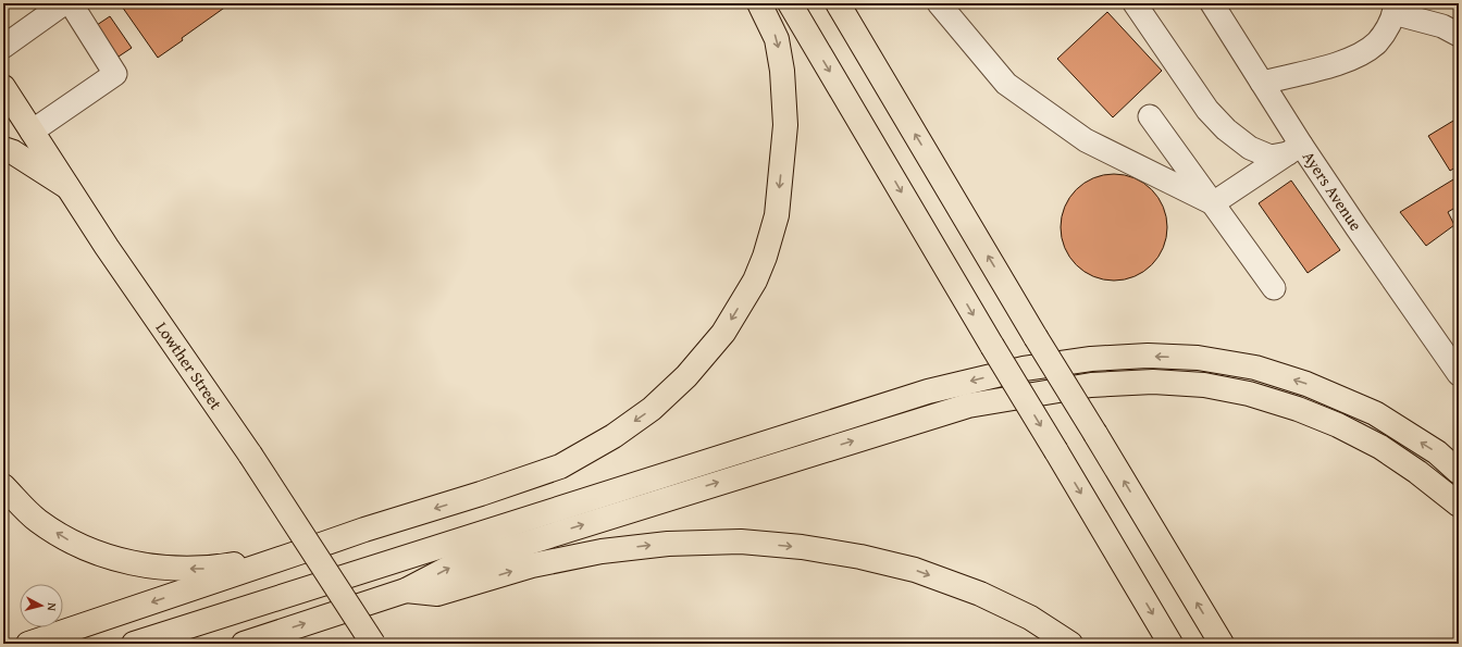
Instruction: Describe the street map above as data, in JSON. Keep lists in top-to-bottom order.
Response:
{
  "streets": {
    "main road": ["Lowther Street"],
    "street": ["Ayers Avenue"]
  },
  "north": "right"
}
